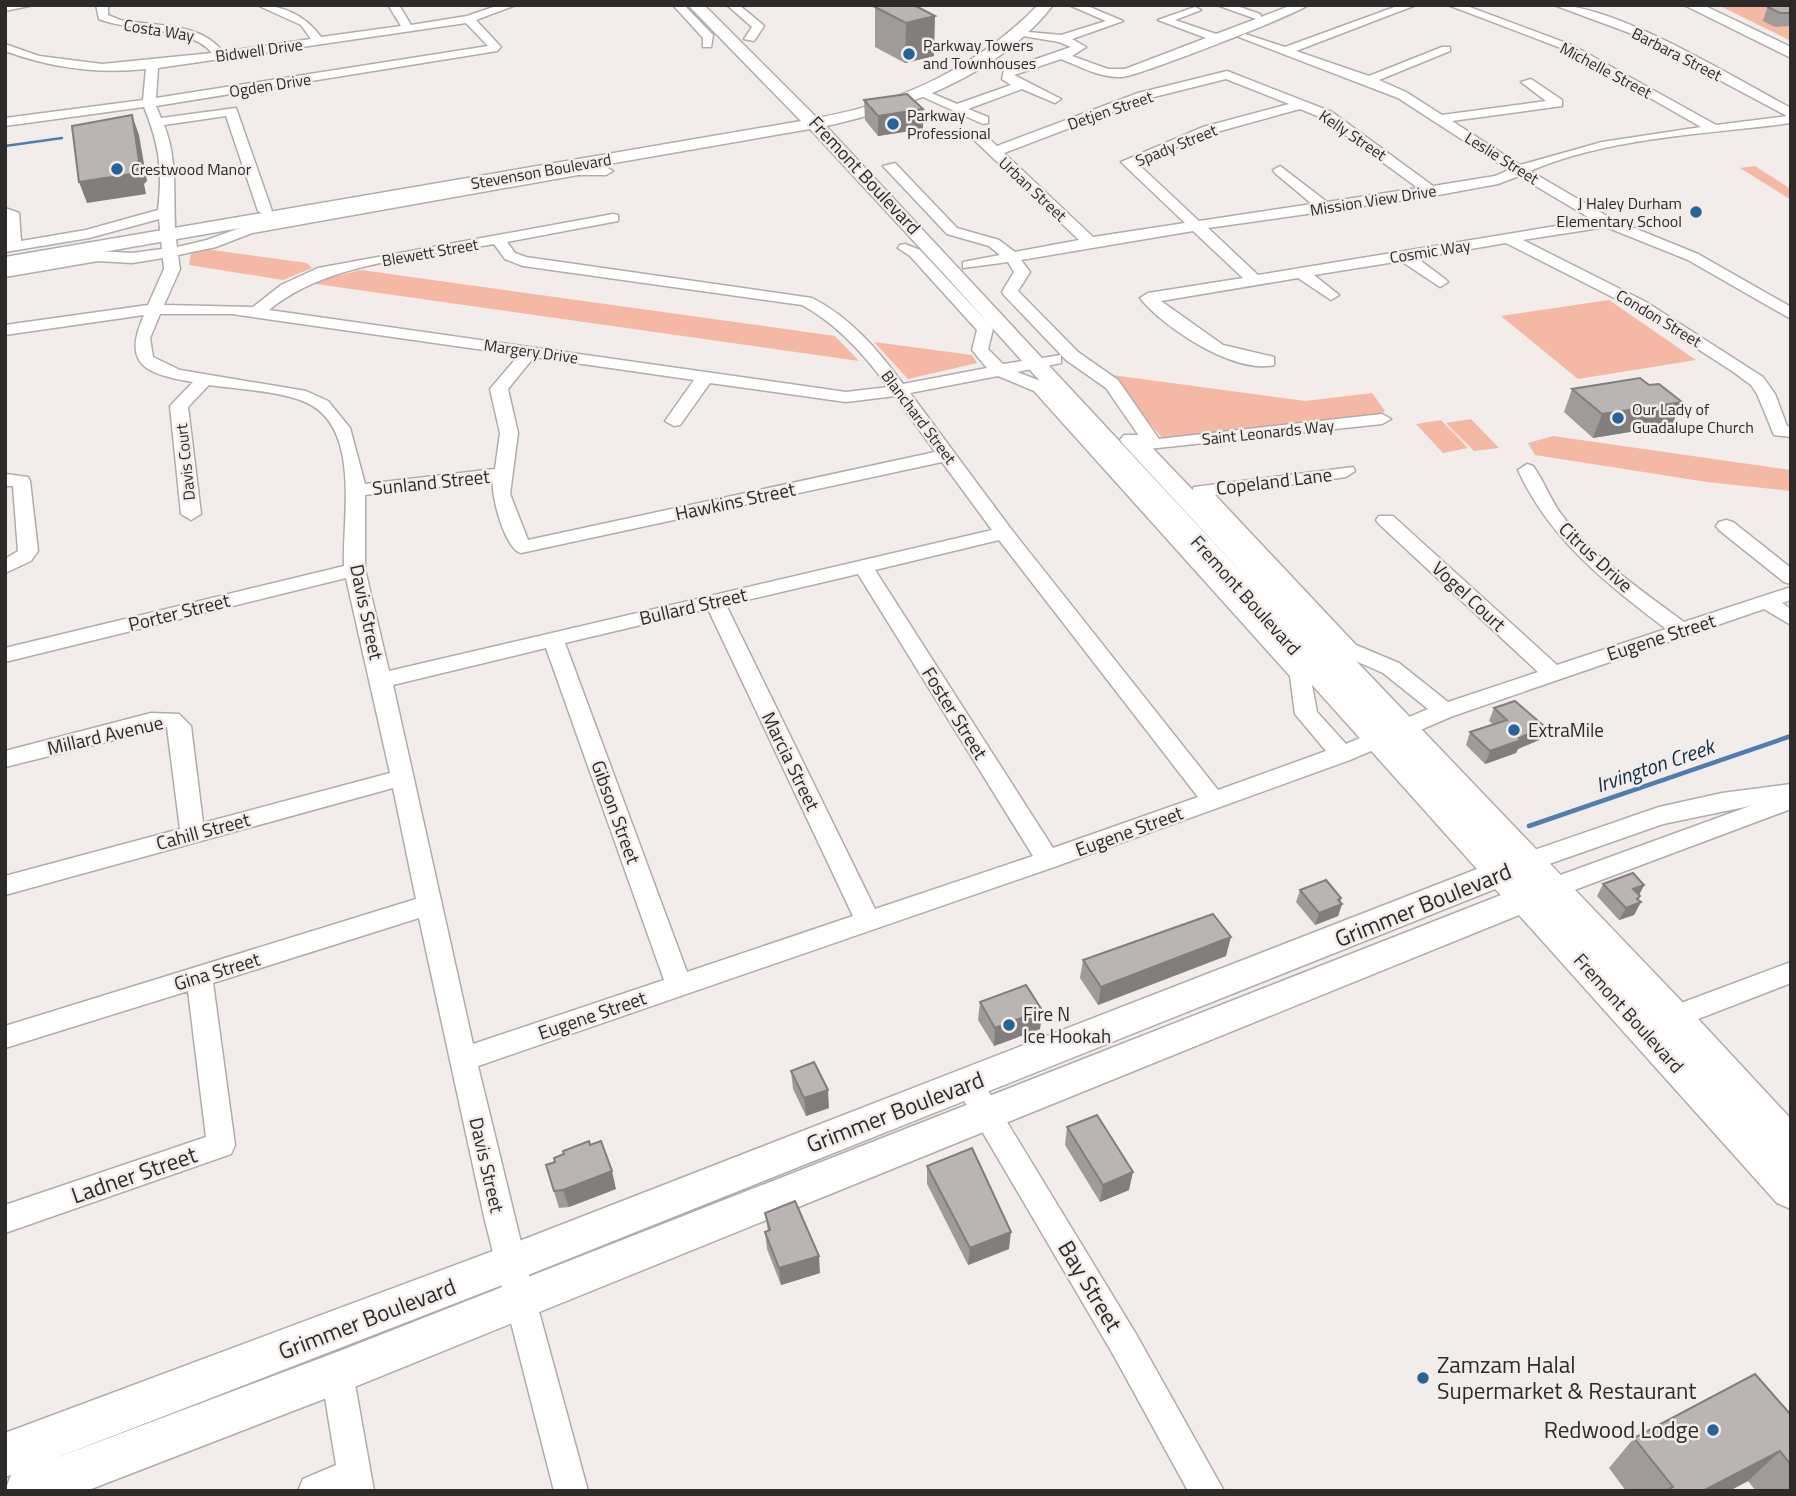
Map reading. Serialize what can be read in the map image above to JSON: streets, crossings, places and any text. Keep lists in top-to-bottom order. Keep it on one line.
{"streets":{"main road":["Stevenson Boulevard","Fremont Boulevard","Grimmer Boulevard"],"street":["Costa Way","Bidwell Drive","Barbara Street","Michelle Street","Ogden Drive","Detjen Street","Kelly Street","Spady Street","Leslie Street","Urban Street","Mission View Drive","Cosmic Way","Blewett Street","Condon Street","Margery Drive","Blanchard Street","Saint Leonards Way","Davis Court","Copeland Lane","Sunland Street","Hawkins Street","Citrus Drive","Vogel Court","Bullard Street","Porter Street","Davis Street","Eugene Street","Foster Street","Millard Avenue","Marcia Street","Gibson Street","Cahill Street","Gina Street","Ladner Street","Bay Street"]},"crossings":[["Costa Way","Bidwell Drive"],["Bidwell Drive","Ogden Drive"],["Bidwell Drive","Davis Street"],["Michelle Street","Mission View Drive"],["Ogden Drive","Davis Street"],["Detjen Street","Kelly Street"],["Detjen Street","Urban Street"],["Kelly Street","Spady Street"],["Kelly Street","Mission View Drive"],["Spady Street","Mission View Drive"],["Spady Street","Cosmic Way"],["Leslie Street","Mission View Drive"],["Leslie Street","Cosmic Way"],["Stevenson Boulevard","Fremont Boulevard"],["Stevenson Boulevard","Davis Street"],["Fremont Boulevard","Mission View Drive"],["Fremont Boulevard","Margery Drive"],["Fremont Boulevard","Copeland Lane"],["Fremont Boulevard","Eugene Street"],["Fremont Boulevard","Grimmer Boulevard"],["Urban Street","Mission View Drive"],["Cosmic Way","Condon Street"],["Blewett Street","Margery Drive"],["Blewett Street","Blanchard Street"],["Margery Drive","Blanchard Street"],["Margery Drive","Davis Street"],["Blanchard Street","Hawkins Street"],["Blanchard Street","Bullard Street"],["Blanchard Street","Eugene Street"],["Davis Court","Davis Street"],["Sunland Street","Hawkins Street"],["Sunland Street","Davis Street"],["Citrus Drive","Eugene Street"],["Vogel Court","Eugene Street"],["Bullard Street","Davis Street"],["Bullard Street","Foster Street"],["Bullard Street","Marcia Street"],["Bullard Street","Gibson Street"],["Porter Street","Davis Street"],["Davis Street","Eugene Street"],["Davis Street","Cahill Street"],["Davis Street","Grimmer Boulevard"],["Davis Street","Gina Street"],["Eugene Street","Foster Street"],["Eugene Street","Marcia Street"],["Eugene Street","Gibson Street"],["Millard Avenue","Cahill Street"],["Grimmer Boulevard","Bay Street"],["Gina Street","Ladner Street"]],"water":["Irvington Creek"],"places":["Parkway Towers and Townhouses","Parkway Professional","Crestwood Manor","J Haley Durham Elementary School","Our Lady of Guadalupe Church","ExtraMile","Fire N Ice Hookah","Zamzam Halal Supermarket & Restaurant","Redwood Lodge"]}
